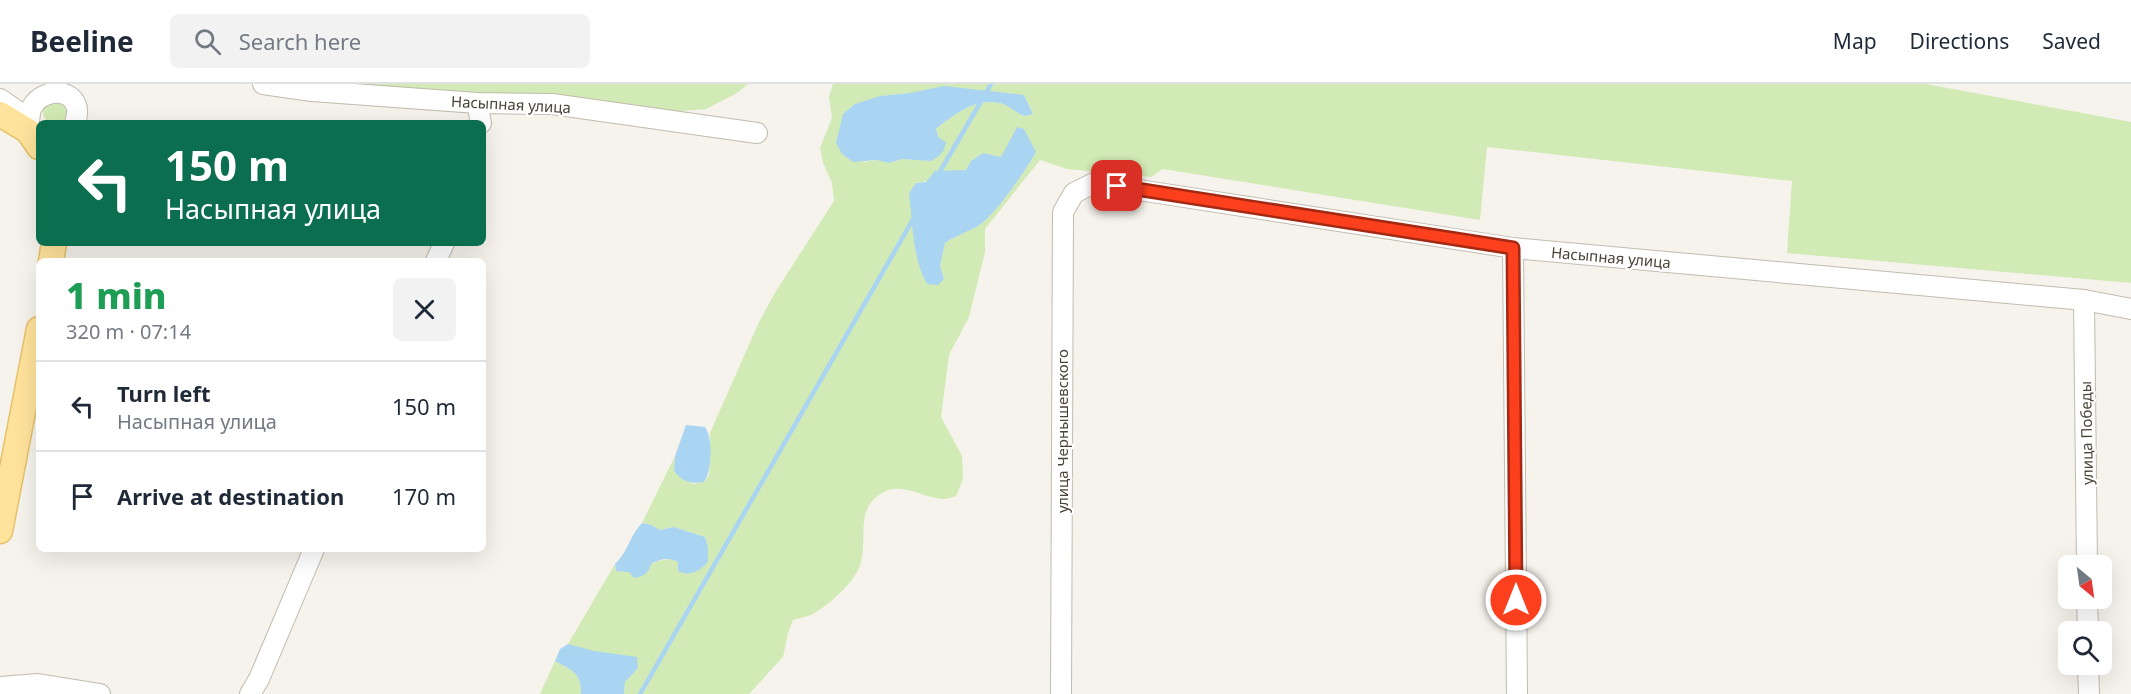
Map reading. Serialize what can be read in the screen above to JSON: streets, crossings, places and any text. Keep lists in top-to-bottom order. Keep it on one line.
{"streets":{"street":["Насыпная улица","улица Чернышевского","улица Победы"]},"crossings":[["Насыпная улица","улица Чернышевского"],["Насыпная улица","улица Победы"]],"north":"bottom right","page":{"header":"Beeline","search":"Search here","nav":["Map","Directions","Saved"],"turn":["150 m","Насыпная улица"],"heading":["1 min","320 m · 07:14"],"list":[{"name":"Turn left","note":"Насыпная улица","value":"150 m"},{"name":"Arrive at destination","value":"170 m"}]}}
